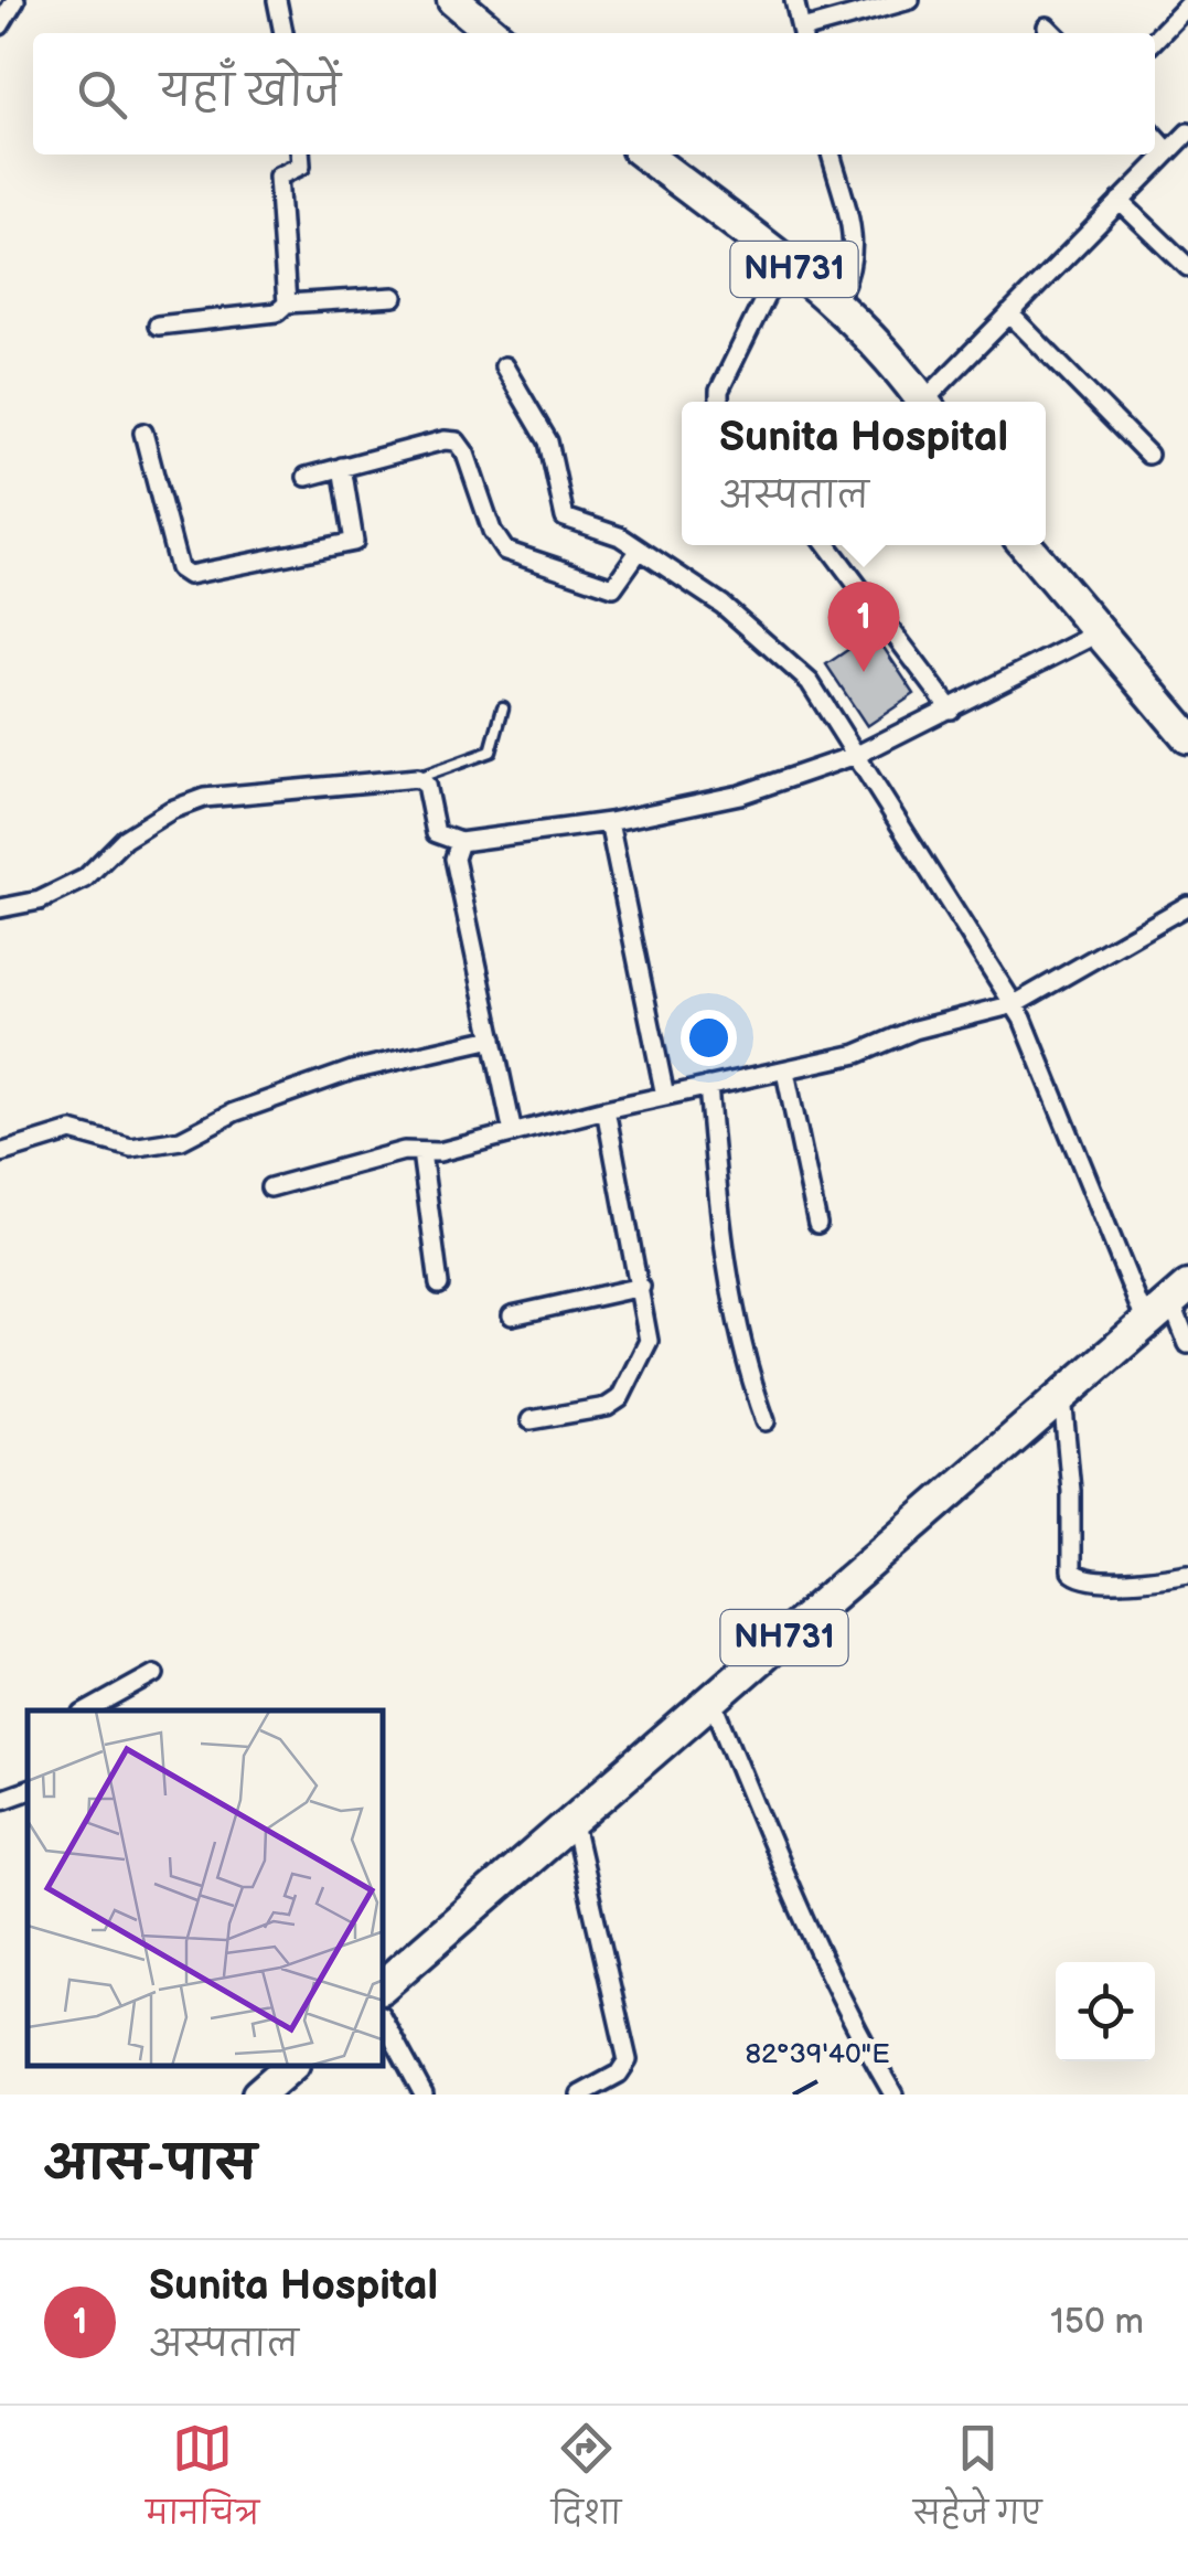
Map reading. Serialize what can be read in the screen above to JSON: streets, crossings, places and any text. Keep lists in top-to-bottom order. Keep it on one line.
{"streets":{"highway":["NH731"]},"page":{"search":"यहाँ खोजें","popup":["Sunita Hospital","अस्पताल"],"pins":"1","heading":"आस-पास","list":[{"mark":"1","name":"Sunita Hospital","note":"अस्पताल","value":"150 m"}],"nav":["मानचित्र","दिशा","सहेजे गए"]},"coordinates":["82°39'40\"E"]}
